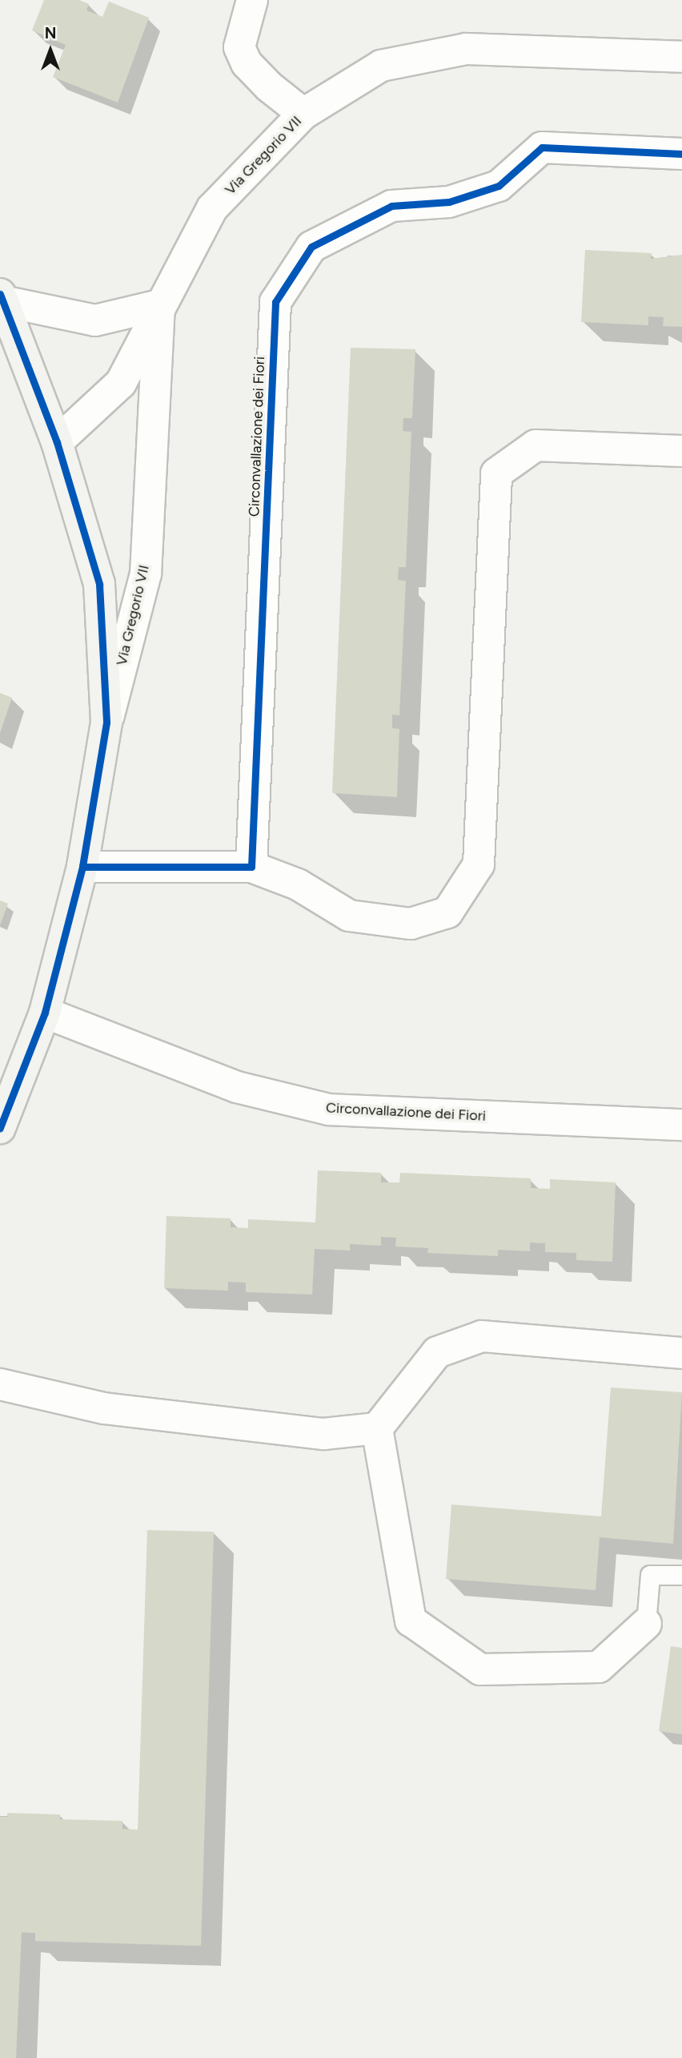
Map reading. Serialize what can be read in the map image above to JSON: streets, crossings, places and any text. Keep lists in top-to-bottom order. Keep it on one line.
{"streets":{"street":["Via Gregorio VII","Circonvallazione dei Fiori"]},"north":"top"}
